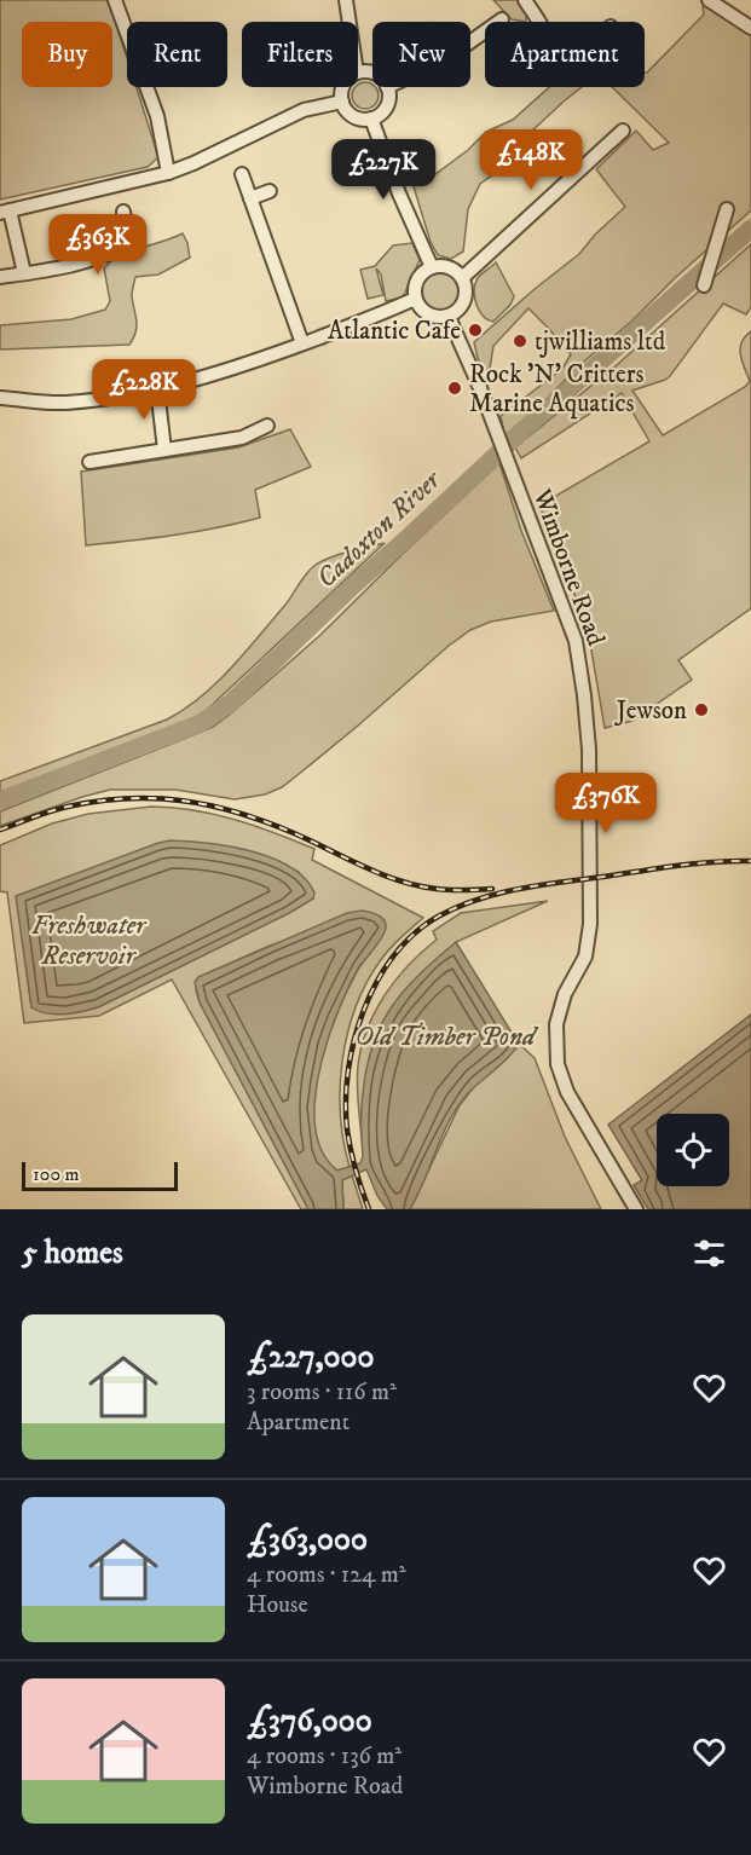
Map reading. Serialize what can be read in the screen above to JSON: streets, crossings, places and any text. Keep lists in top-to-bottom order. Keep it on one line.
{"streets":{"street":["Wimborne Road"]},"water":["Cadoxton River","Freshwater Reservoir","Old Timber Pond"],"places":["Atlantic Cafe","tjwilliams ltd","Rock 'N' Critters Marine Aquatics","Jewson"],"scale_bar":"100 m","page":{"chip":["Buy","Rent","Filters","New","Apartment"],"price":["£148K","£227K","£363K","£228K","£376K"],"scale":"100 m","heading":"5 homes","list":[{"name":"£227,000","note":"3 rooms · 116 m² · Apartment"},{"name":"£363,000","note":"4 rooms · 124 m² · House"},{"name":"£376,000","note":"4 rooms · 136 m² · Wimborne Road"}]}}
